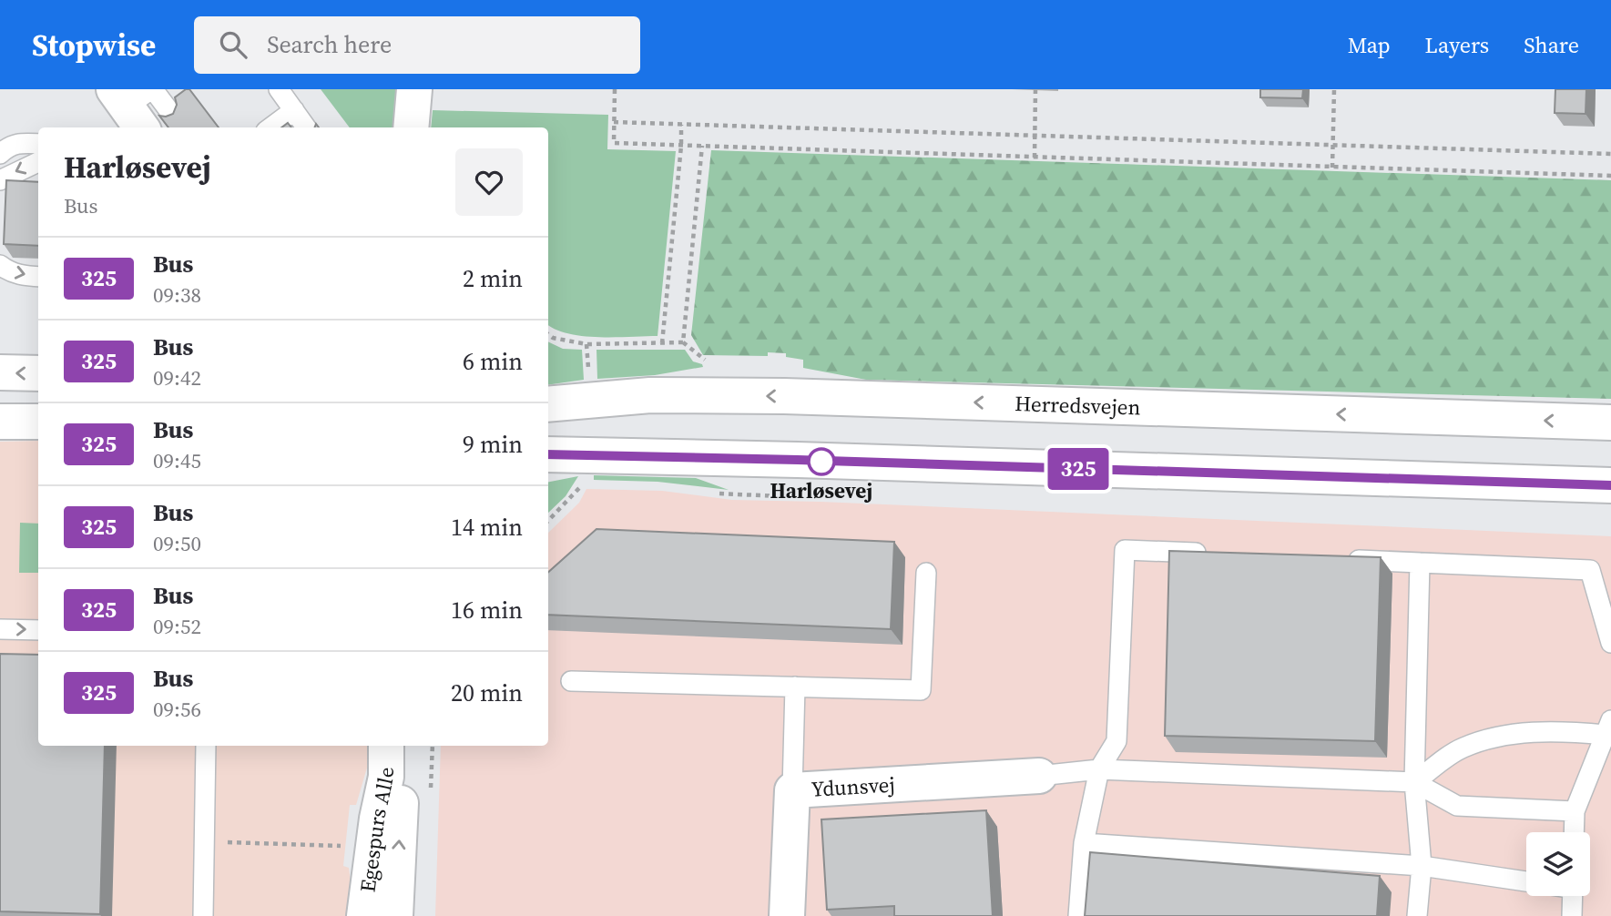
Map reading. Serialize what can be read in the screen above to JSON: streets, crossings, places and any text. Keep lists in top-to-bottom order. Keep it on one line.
{"streets":{"street":["Herredsvejen","Ydunsvej","Egespurs Alle"]},"places":["Harløsevej"],"lines":["bus line 325"],"page":{"header":"Stopwise","search":"Search here","nav":["Map","Layers","Share"],"on_map":"325","heading":["Harløsevej","Bus"],"list":[{"mark":"325","name":"Bus","note":"09:38","value":"2 min"},{"mark":"325","name":"Bus","note":"09:42","value":"6 min"},{"mark":"325","name":"Bus","note":"09:45","value":"9 min"},{"mark":"325","name":"Bus","note":"09:50","value":"14 min"},{"mark":"325","name":"Bus","note":"09:52","value":"16 min"},{"mark":"325","name":"Bus","note":"09:56","value":"20 min"}]}}
